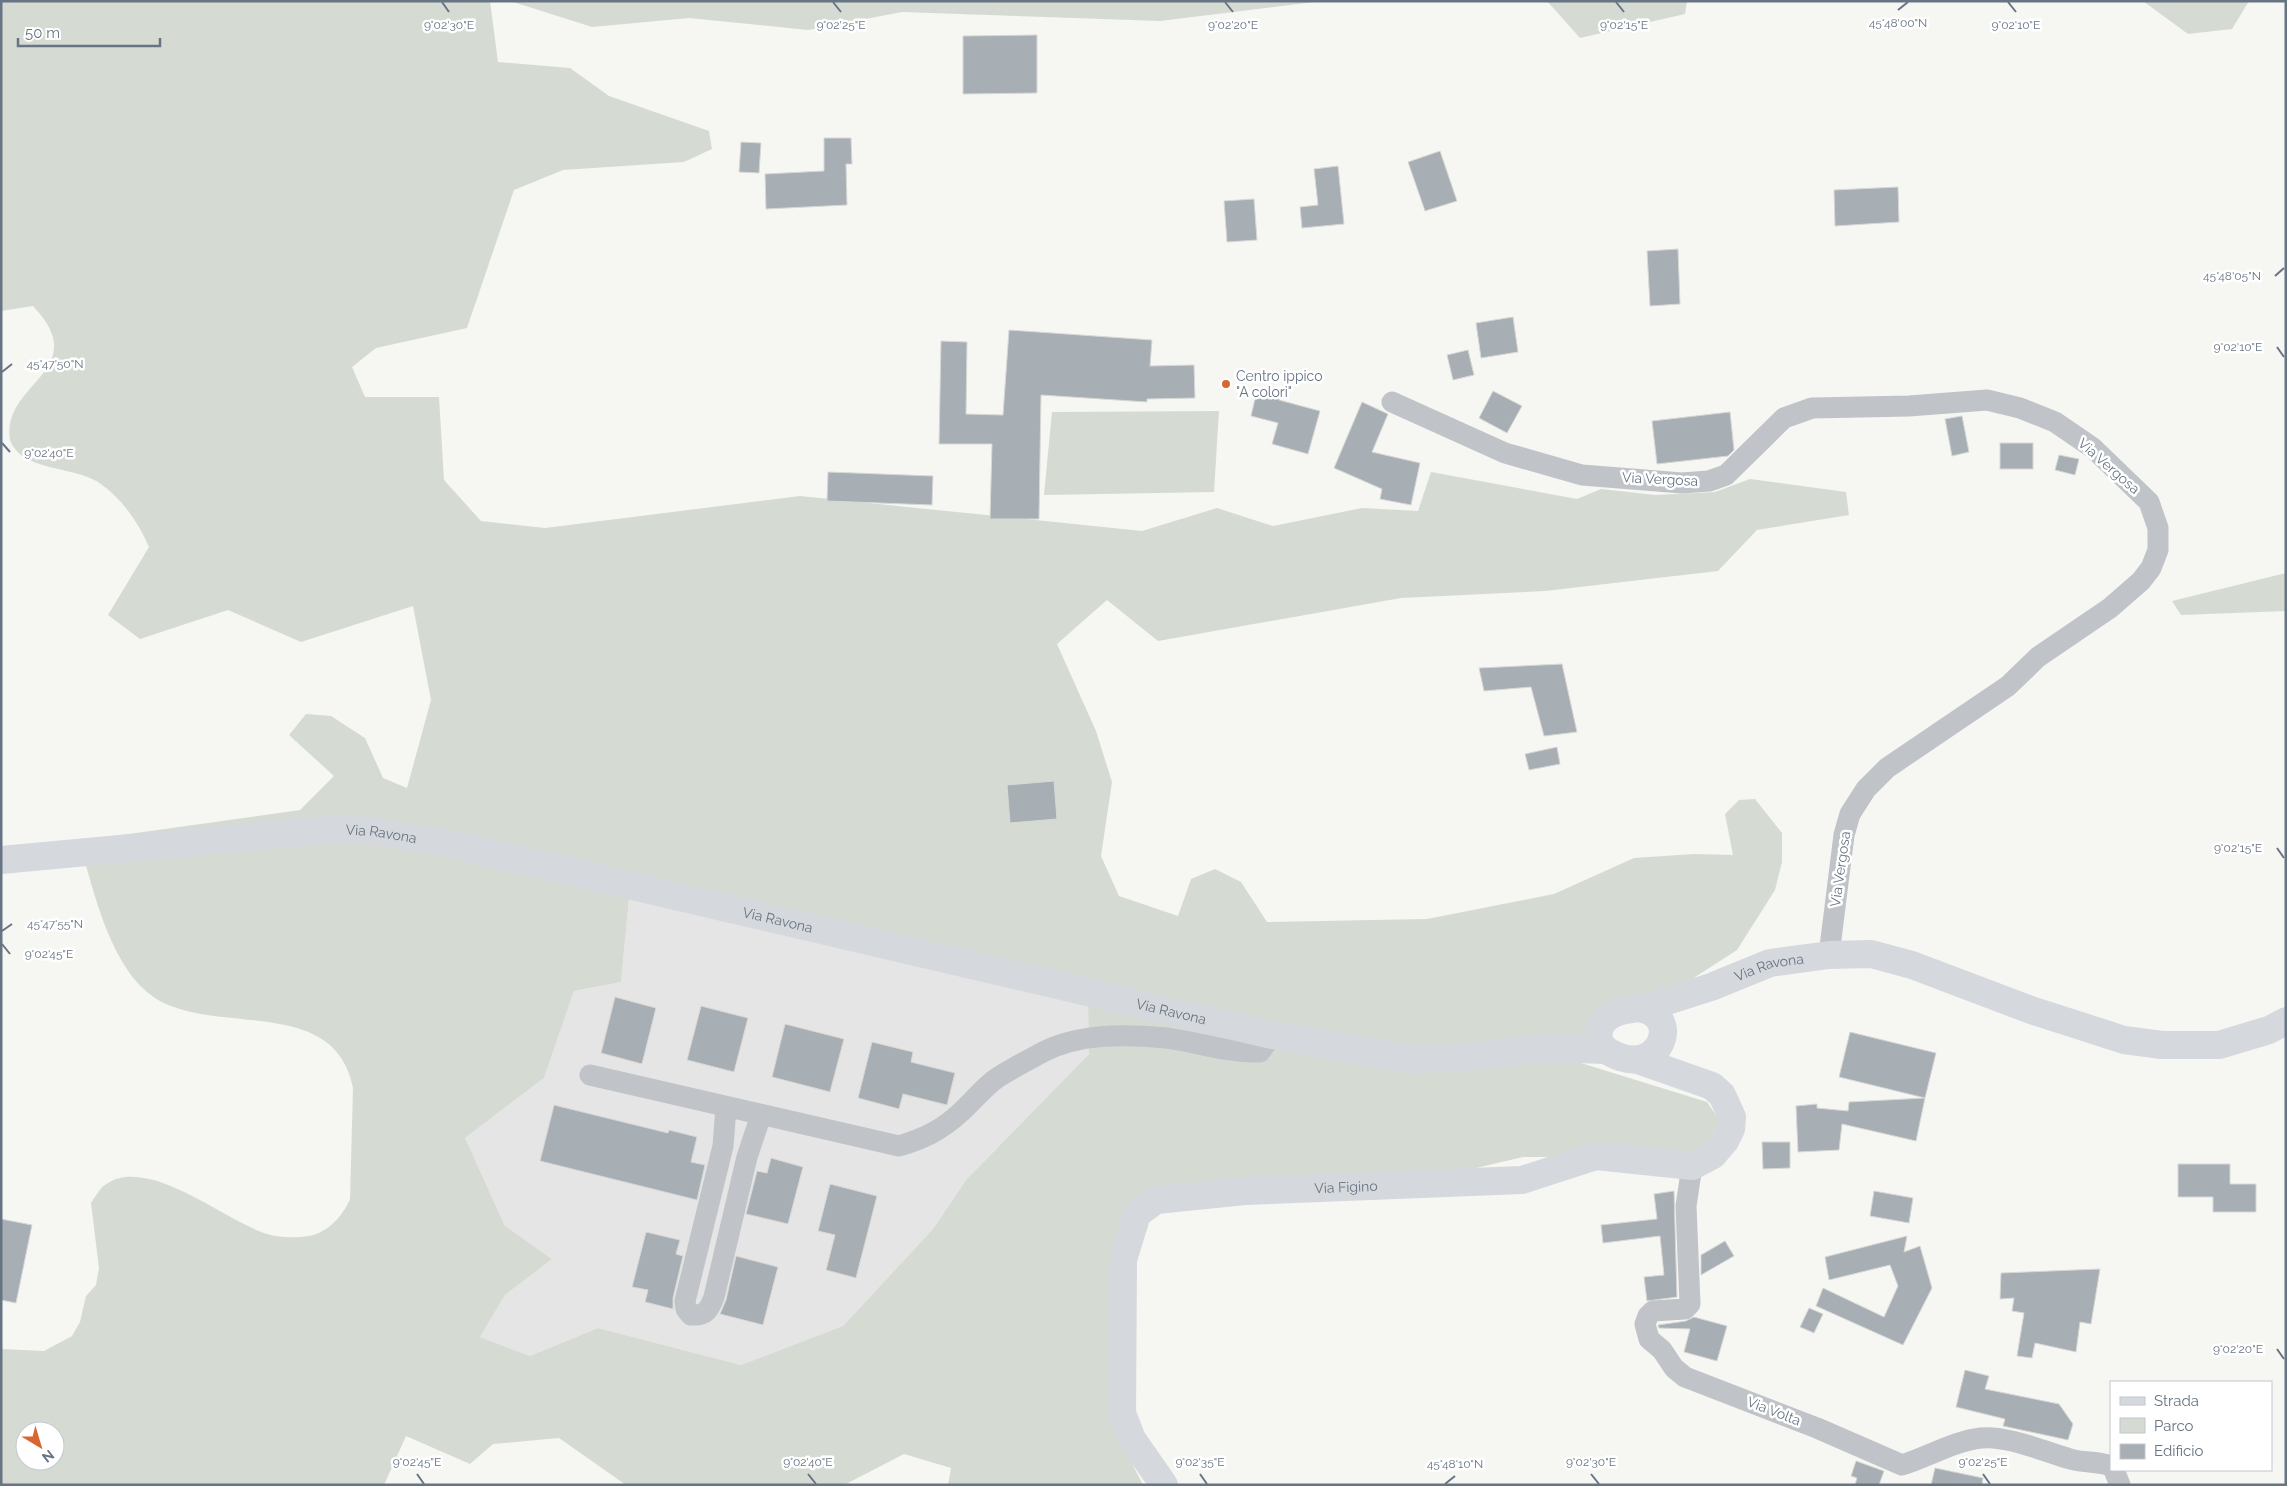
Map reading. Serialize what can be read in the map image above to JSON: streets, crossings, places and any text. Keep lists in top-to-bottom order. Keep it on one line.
{"streets":{"street":["Via Vergosa","Via Ravona","Via Figino","Via Volta"]},"crossings":[["Via Vergosa","Via Ravona"],["Via Figino","Via Volta"]],"places":["Centro ippico \"A colori\""],"legend":["Strada","Parco","Edificio"],"scale_bar":"50 m","north":"bottom right","coordinates":["45°48'00\"N","9°02'30\"E","9°02'25\"E","9°02'20\"E","9°02'15\"E","9°02'10\"E","45°48'05\"N","45°47'50\"N","9°02'40\"E","45°47'55\"N","9°02'45\"E","9°02'35\"E","45°48'10\"N"]}
